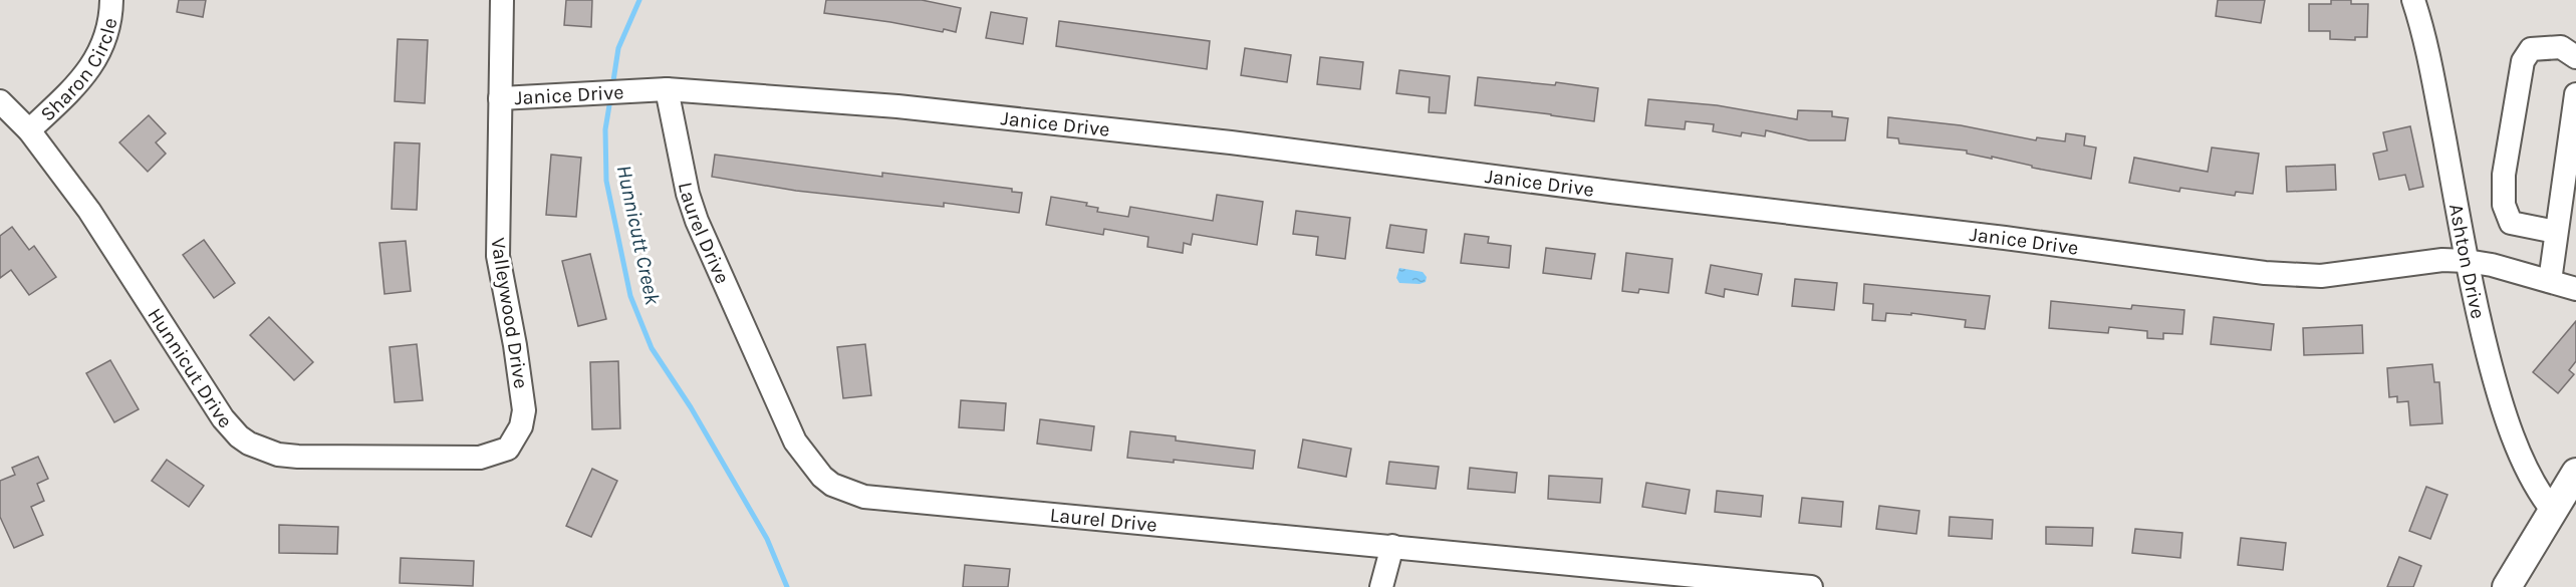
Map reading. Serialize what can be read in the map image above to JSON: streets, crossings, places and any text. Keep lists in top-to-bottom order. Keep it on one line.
{"streets":{"street":["Sharon Circle","Janice Drive","Laurel Drive","Ashton Drive","Valleywood Drive","Hunnicut Drive"]},"crossings":[["Sharon Circle","Hunnicut Drive"],["Janice Drive","Laurel Drive"],["Janice Drive","Ashton Drive"],["Janice Drive","Valleywood Drive"],["Valleywood Drive","Hunnicut Drive"]],"water":["Hunnicutt Creek"]}
